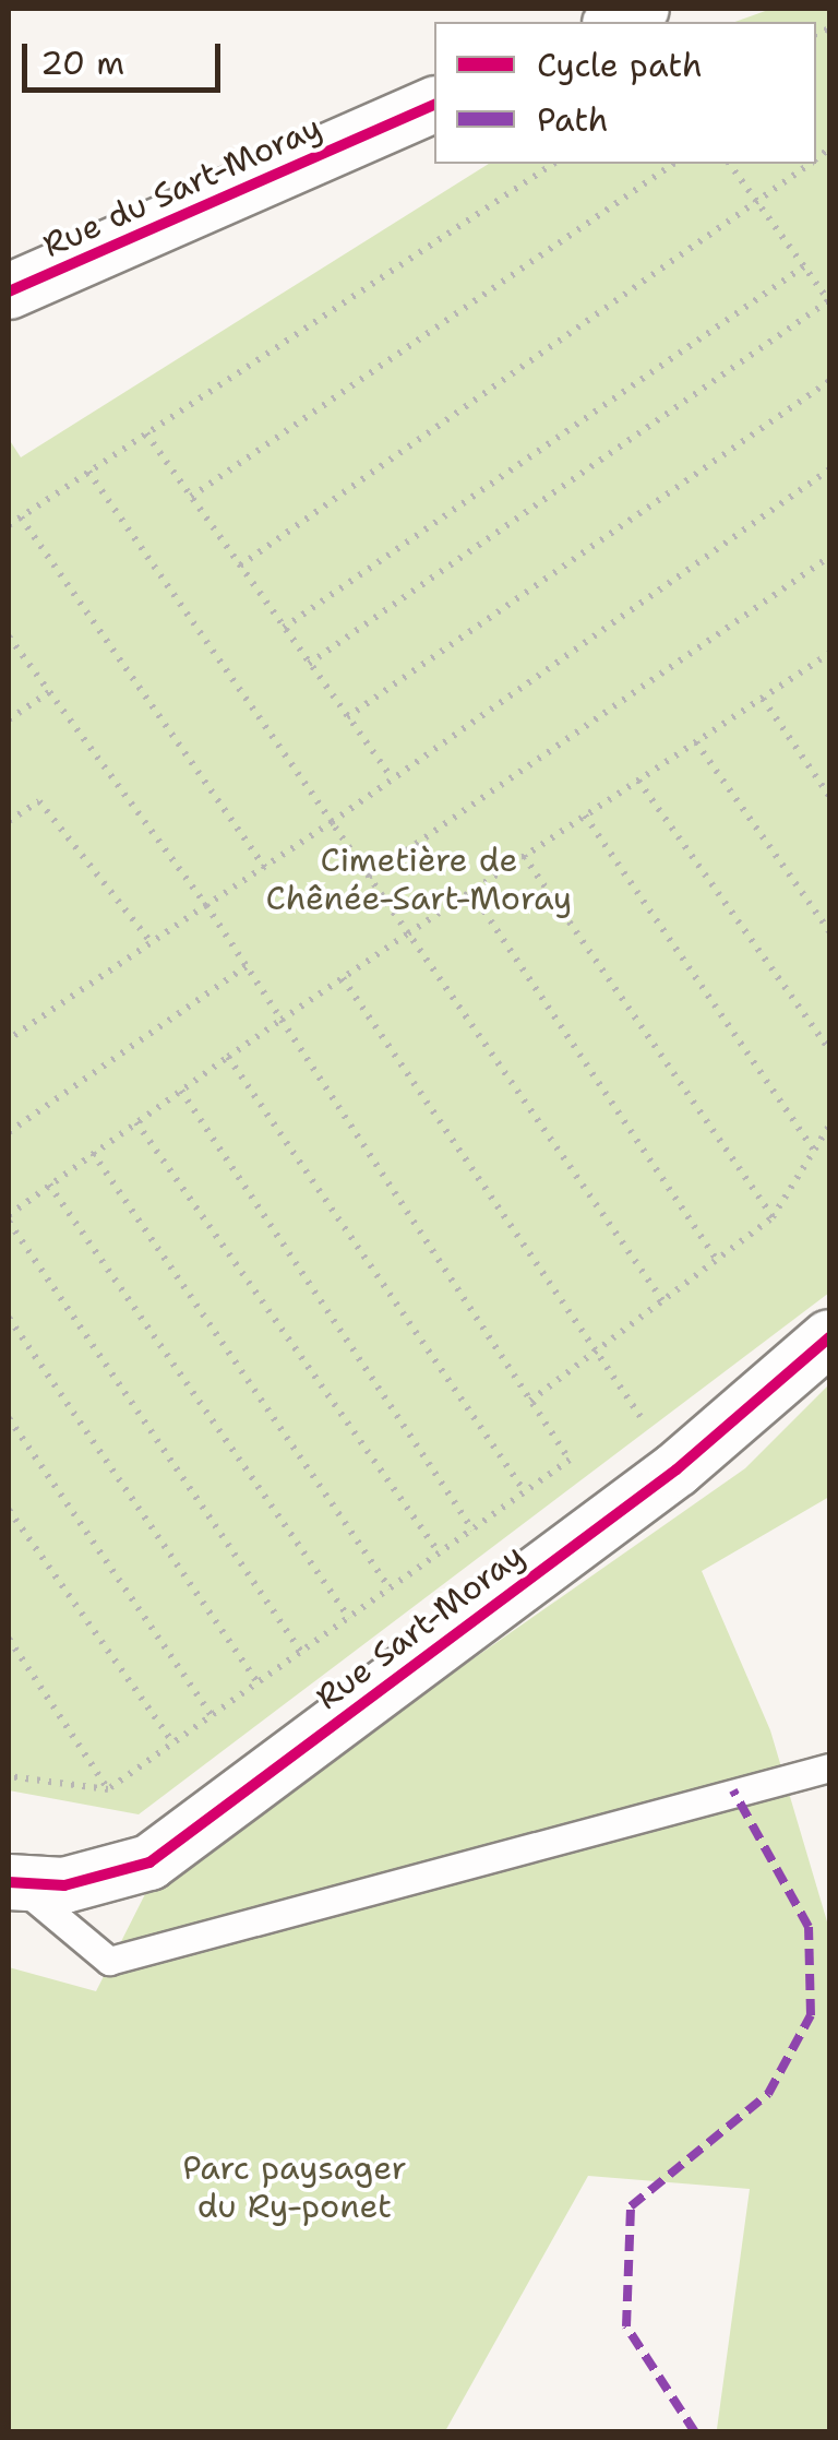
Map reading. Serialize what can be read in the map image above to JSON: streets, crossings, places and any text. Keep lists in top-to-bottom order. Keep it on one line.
{"streets":{"street":["Rue du Sart-Moray","Rue Sart-Moray"]},"parks":["Cimetière de Chênée-Sart-Moray","Parc paysager du Ry-ponet"],"legend":["Cycle path","Path"],"scale_bar":"20 m"}
